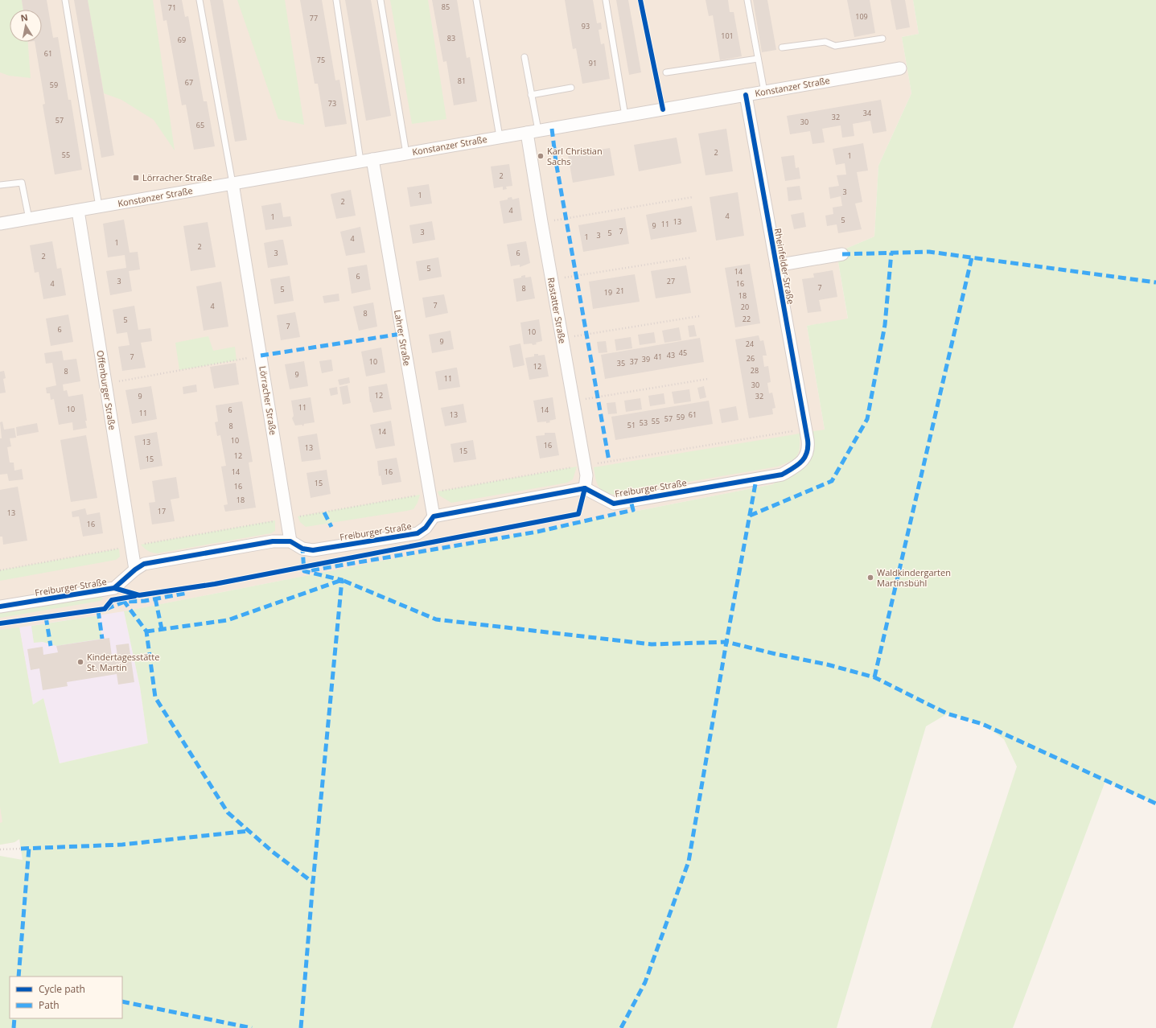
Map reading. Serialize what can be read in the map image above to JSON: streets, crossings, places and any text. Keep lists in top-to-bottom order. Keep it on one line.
{"streets":{"street":["Konstanzer Straße","Rheinfelder Straße","Rastatter Straße","Lahrer Straße","Offenburger Straße","Lörracher Straße","Freiburger Straße"]},"crossings":[["Konstanzer Straße","Rheinfelder Straße"],["Konstanzer Straße","Rastatter Straße"],["Konstanzer Straße","Lahrer Straße"],["Konstanzer Straße","Offenburger Straße"],["Konstanzer Straße","Lörracher Straße"],["Rheinfelder Straße","Freiburger Straße"],["Rastatter Straße","Freiburger Straße"],["Lahrer Straße","Freiburger Straße"],["Offenburger Straße","Freiburger Straße"],["Lörracher Straße","Freiburger Straße"]],"places":{"other":["Karl Christian Sachs","Waldkindergarten Martinsbühl","Kindertagesstätte St. Martin"],"transit":["Lörracher Straße"]},"house_numbers":["85","71","109","77","93","101","83","69","61","75","91","81","67","59","73","34","32","57","30","65","2","55","1","2","3","1","2","4","4","1","5","13","11","9","7","3","5","3","1","4","1","2","3","6","2","5","14","6","3","27","4","16","7","8","5","21","19","18","7","4","20","8","22","5","7","6","10","9","24","45","43","7","41","26","39","10","37","35","12","28","8","9","11","30","12","9","32","11","10","6","14","11","13","61","59","57","55","53","51","8","14","10","13","16","13","15","12","15","14","16","15","16","18","17","13","16"],"legend":["Cycle path","Path"],"north":"top"}
